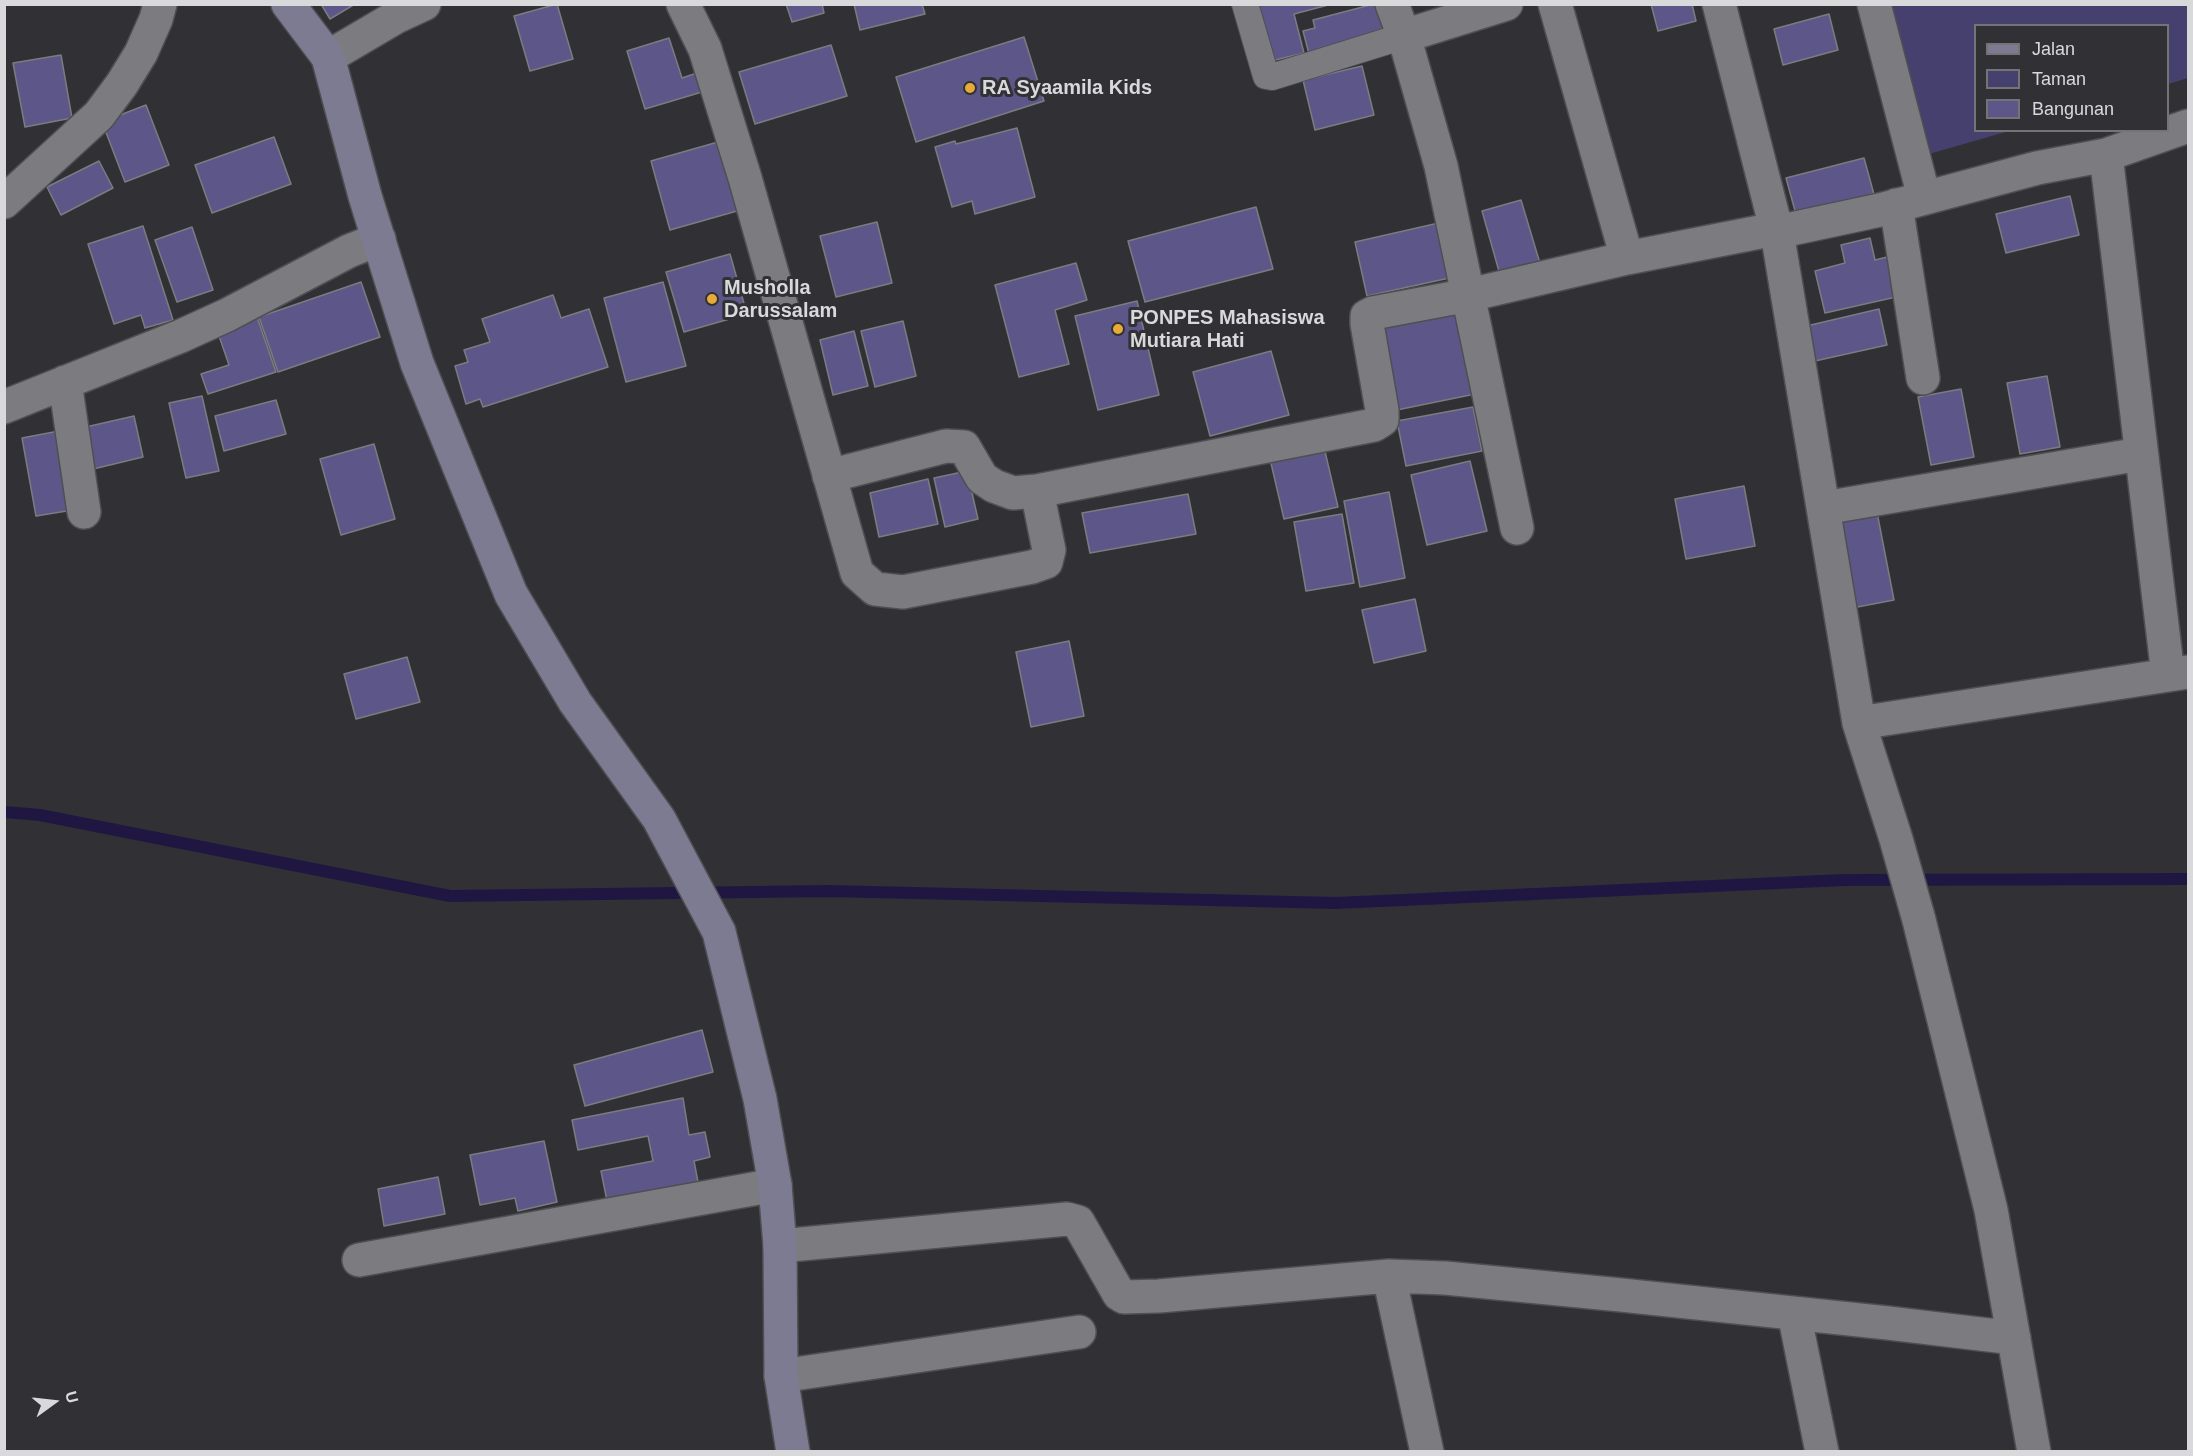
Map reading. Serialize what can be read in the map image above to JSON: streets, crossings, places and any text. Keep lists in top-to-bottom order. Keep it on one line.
{"places":["RA Syaamila Kids","Musholla Darussalam","PONPES Mahasiswa Mutiara Hati"],"legend":["Jalan","Taman","Bangunan"],"north":"right"}
